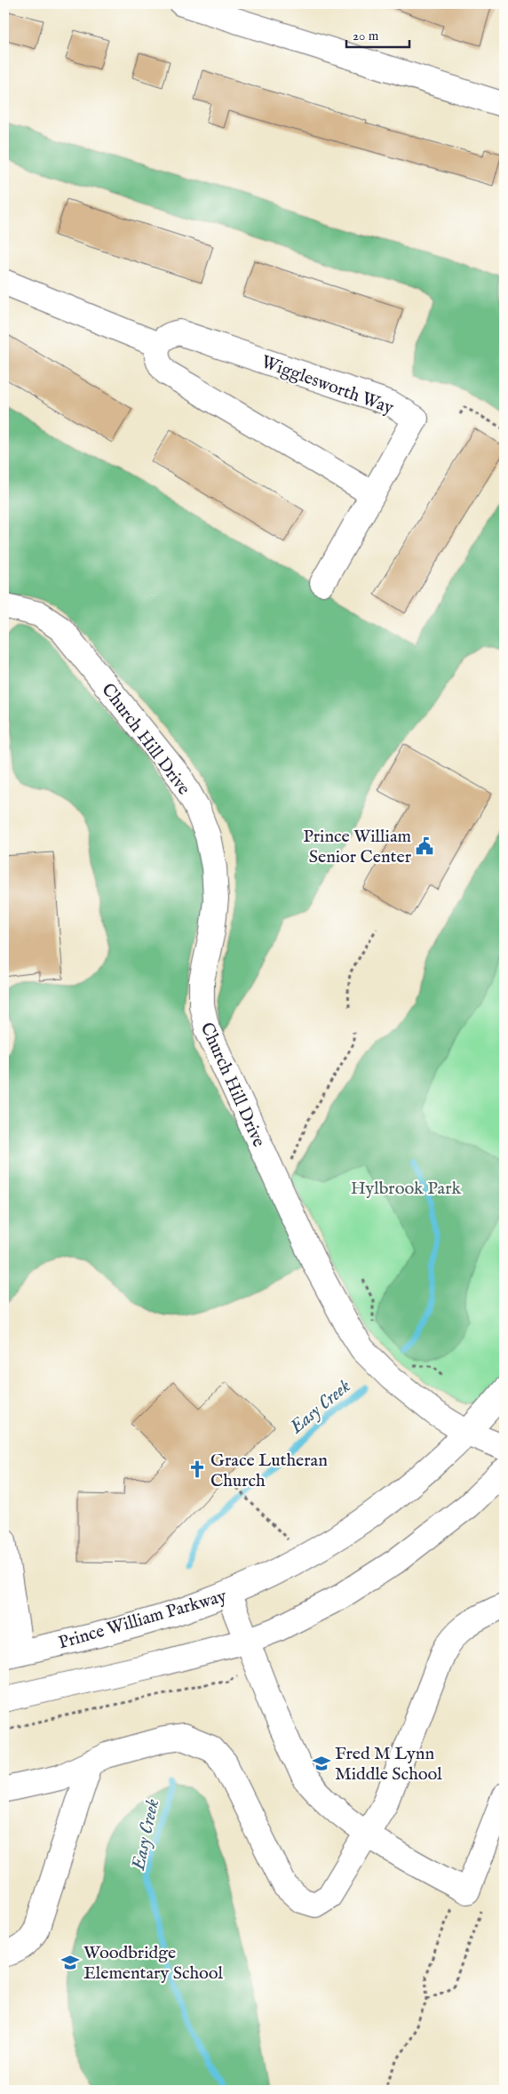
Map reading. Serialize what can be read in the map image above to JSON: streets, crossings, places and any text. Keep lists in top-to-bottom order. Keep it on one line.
{"streets":{"street":["Wigglesworth Way","Church Hill Drive","Prince William Parkway"]},"crossings":[["Church Hill Drive","Prince William Parkway"]],"water":["Easy Creek"],"parks":["Hylbrook Park"],"places":{"public building":["Prince William Senior Center"],"church":["Grace Lutheran Church"],"school or university":["Fred M Lynn Middle School","Woodbridge Elementary School"]},"scale_bar":"20 m"}
